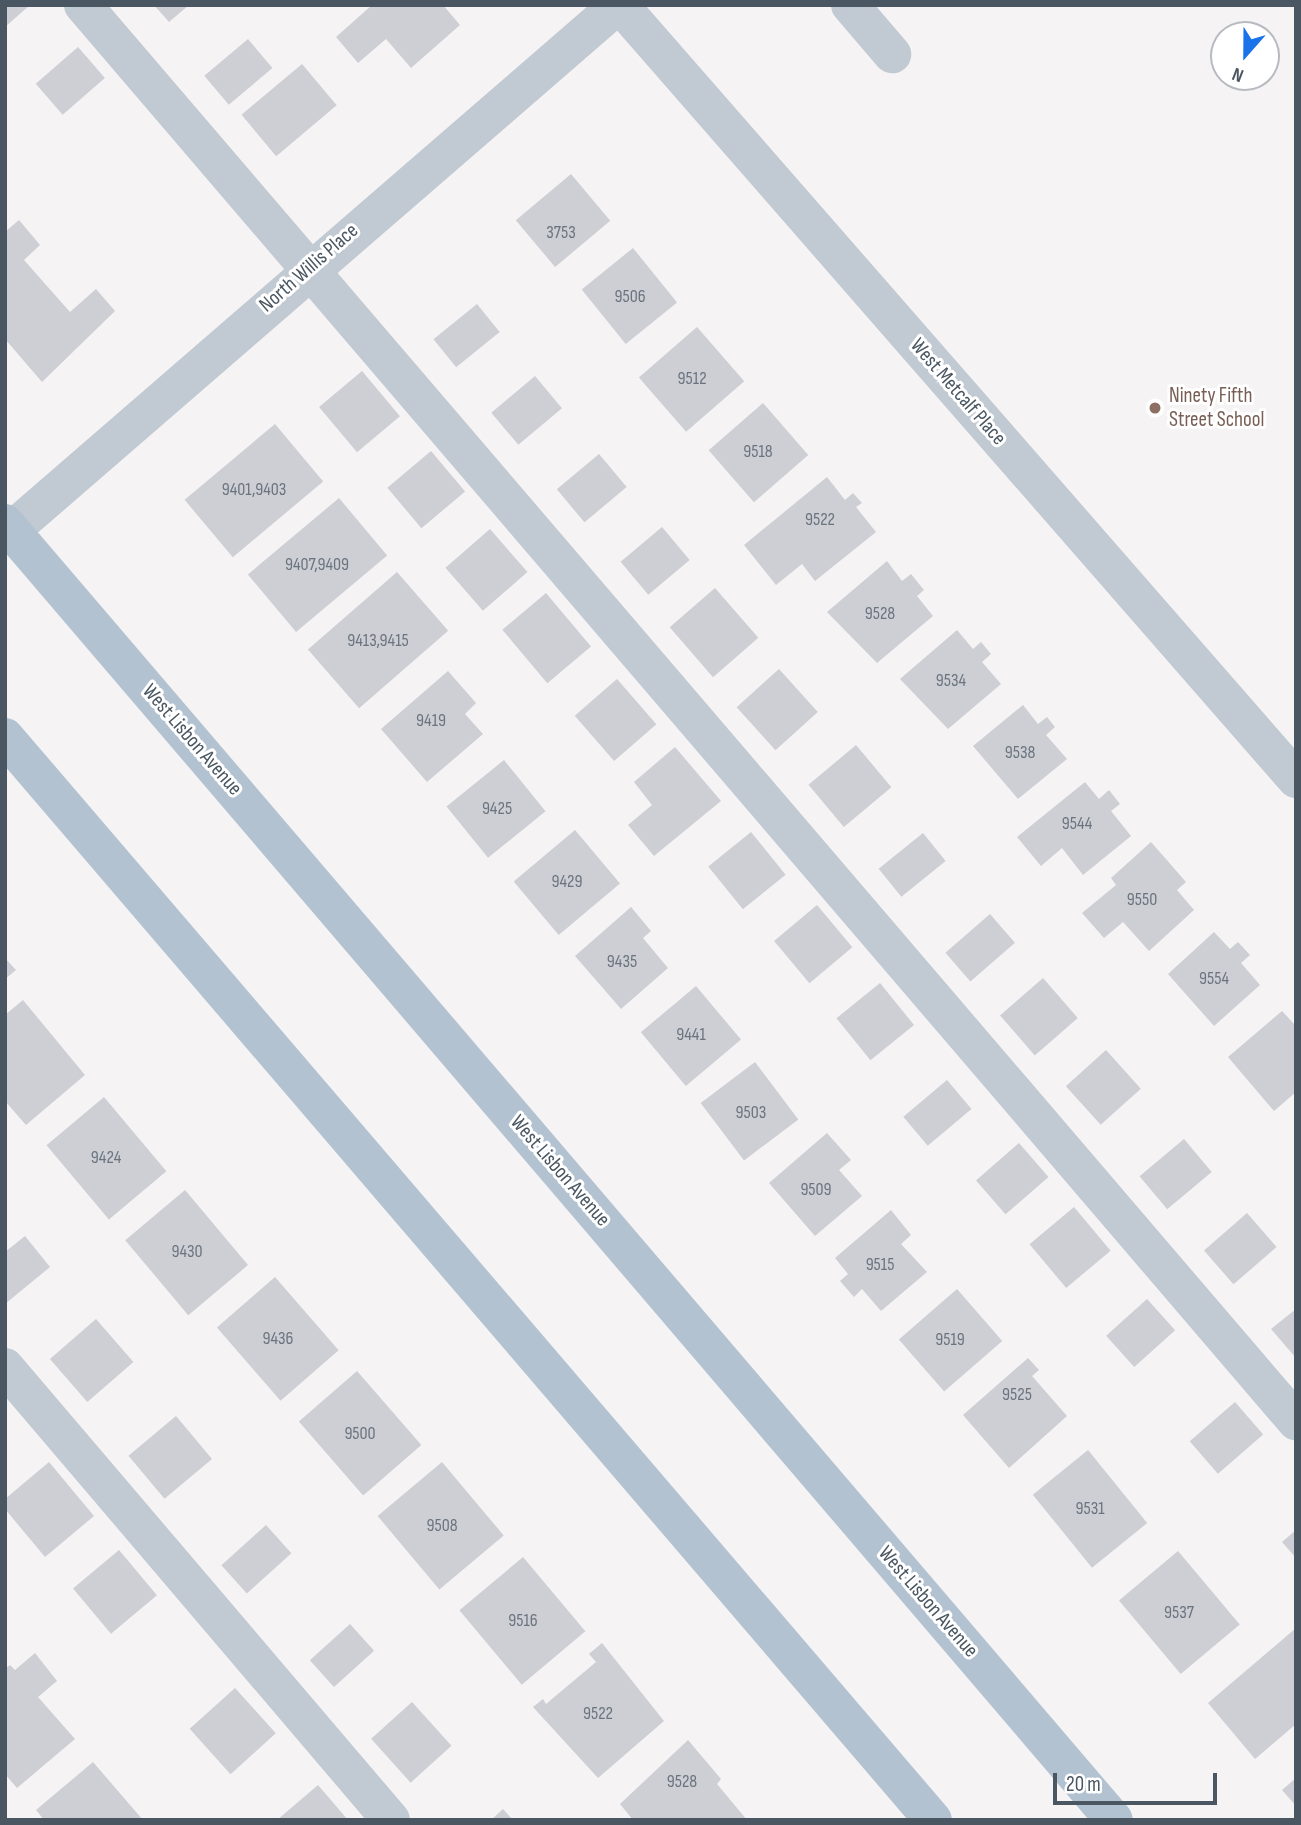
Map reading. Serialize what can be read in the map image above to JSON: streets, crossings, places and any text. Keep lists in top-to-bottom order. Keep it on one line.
{"streets":{"main road":["West Lisbon Avenue"],"street":["North Willis Place","West Metcalf Place"]},"crossings":[["North Willis Place","West Metcalf Place"],["North Willis Place","West Lisbon Avenue"]],"places":["Ninety Fifth Street School"],"house_numbers":["3753","9506","9512","9518","9401,9403","9522","9407,9409","9528","9413,9415","9534","9419","9538","9425","9544","9429","9550","9435","9554","9441","9503","9424","9509","9430","9515","9436","9519","9525","9500","9531","9508","9537","9516","9522","9528"],"scale_bar":"20 m","north":"bottom"}
